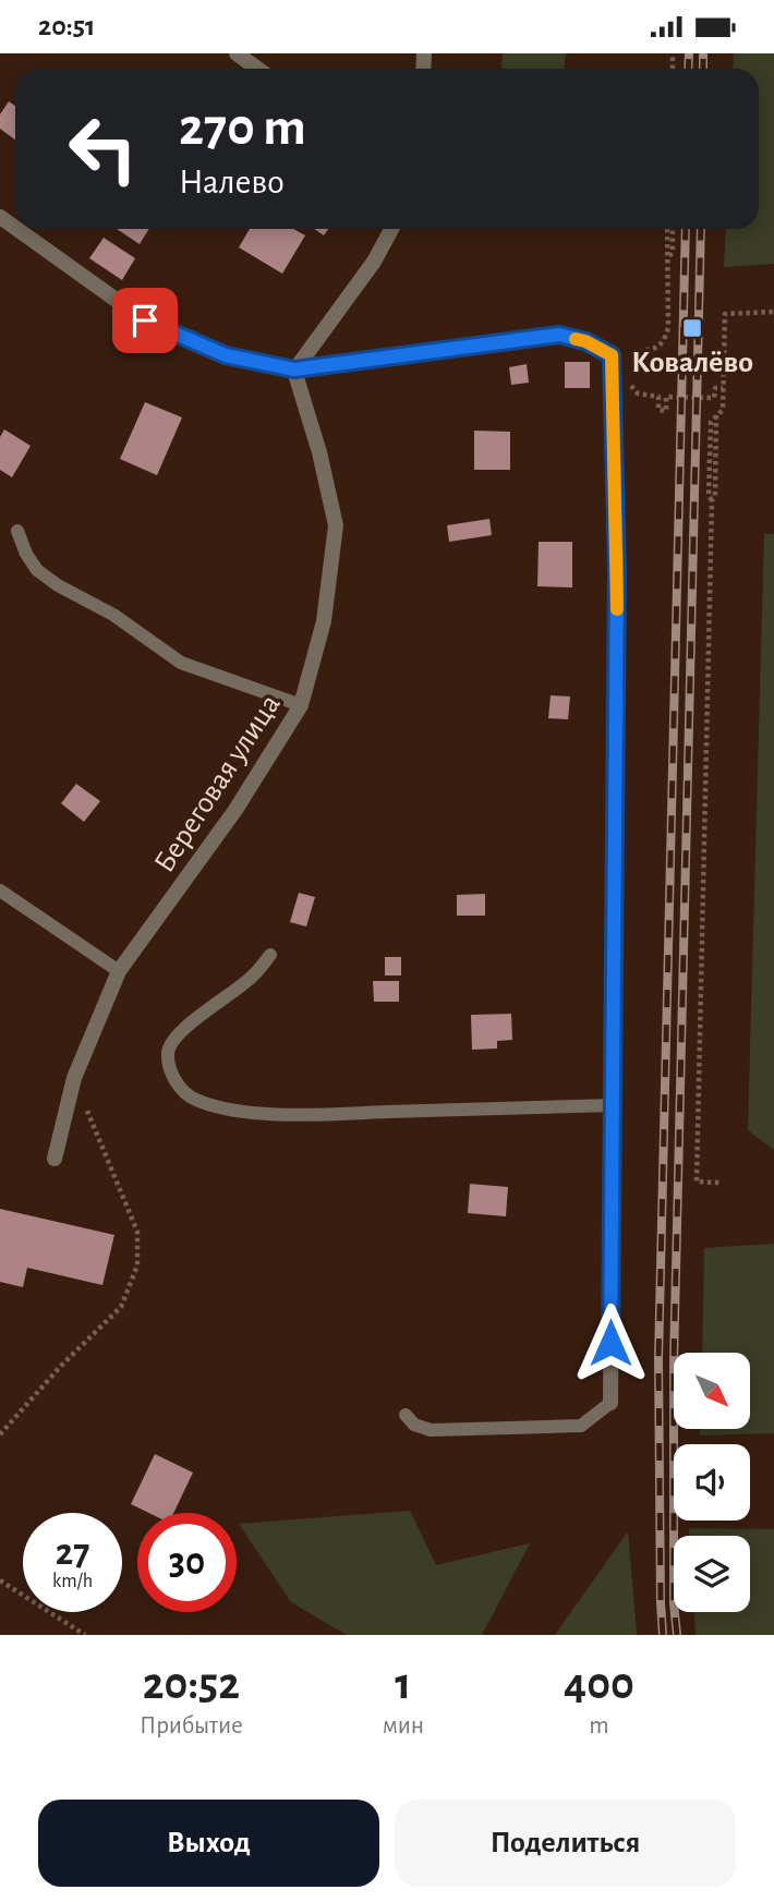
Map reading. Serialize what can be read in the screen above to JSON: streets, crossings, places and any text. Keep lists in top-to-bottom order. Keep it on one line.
{"streets":{"street":["Береговая улица"]},"places":{"transit":["Ковалёво"]},"north":"bottom right","page":{"status":"20:51","turn":["270 m","Налево"],"speed":"27 km/h","limit":"30","eta":["20:52","Прибытие","1","мин","400","m"],"buttons":["Выход","Поделиться"]}}
